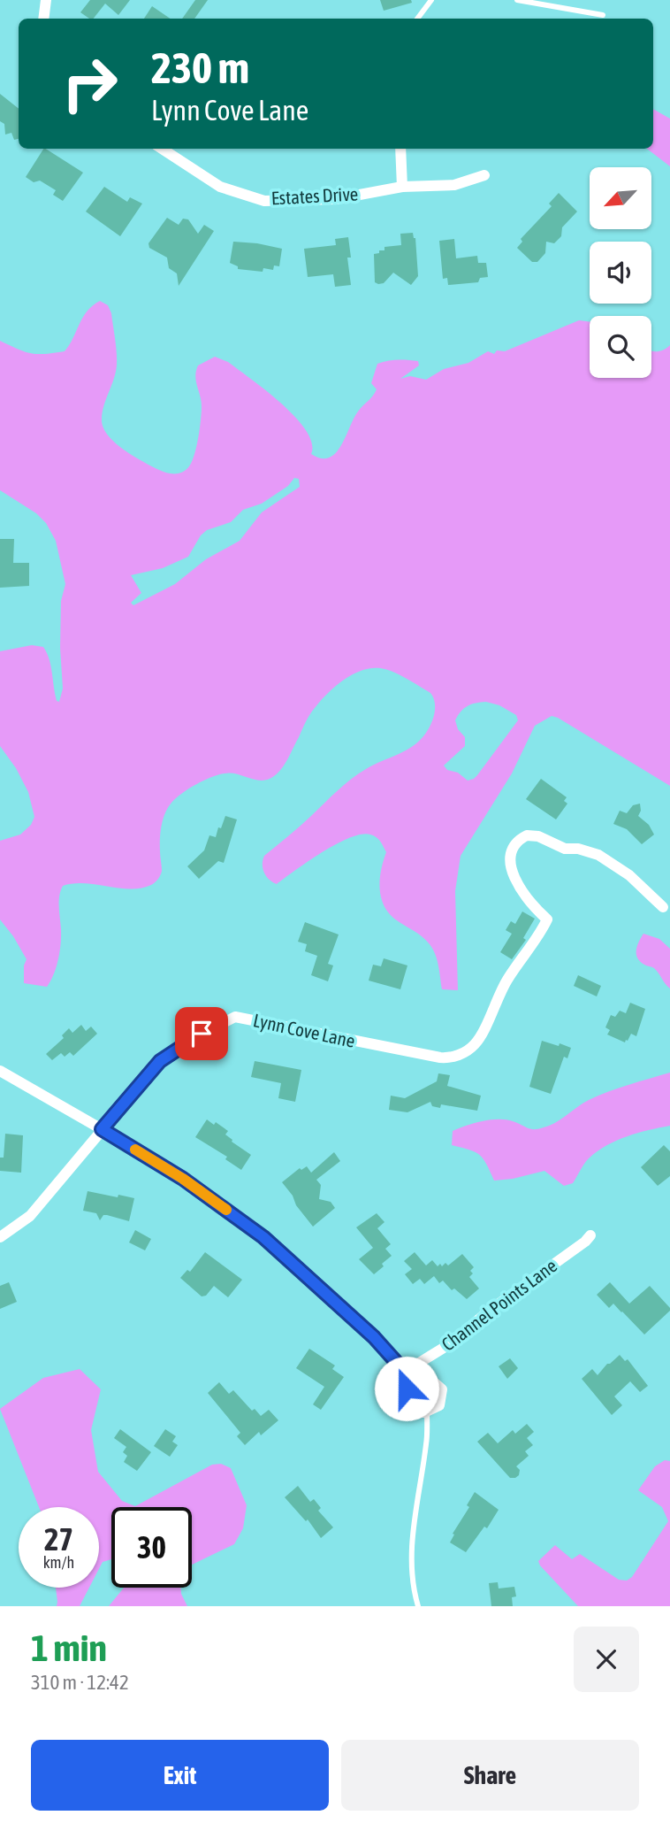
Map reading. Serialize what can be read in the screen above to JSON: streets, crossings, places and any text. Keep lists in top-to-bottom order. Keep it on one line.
{"streets":{"street":["Estates Drive","Lynn Cove Lane","Channel Points Lane"]},"north":"bottom left","page":{"turn":["230 m","Lynn Cove Lane"],"speed":"27 km/h","limit":"30","heading":["1 min","310 m · 12:42"],"buttons":["Exit","Share"]}}
